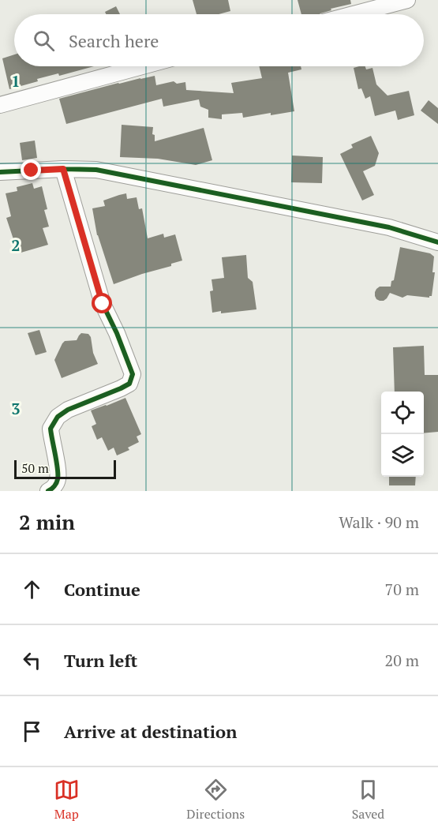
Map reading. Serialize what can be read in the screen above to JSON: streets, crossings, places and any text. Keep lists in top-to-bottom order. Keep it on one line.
{"scale_bar":"50 m","page":{"search":"Search here","scale":"50 m","heading":["2 min","Walk · 90 m"],"list":[["Continue","70 m"],["Turn left","20 m"],"Arrive at destination"],"nav":["Map","Directions","Saved"]},"grid":{"rows":["1","2","3"]}}
